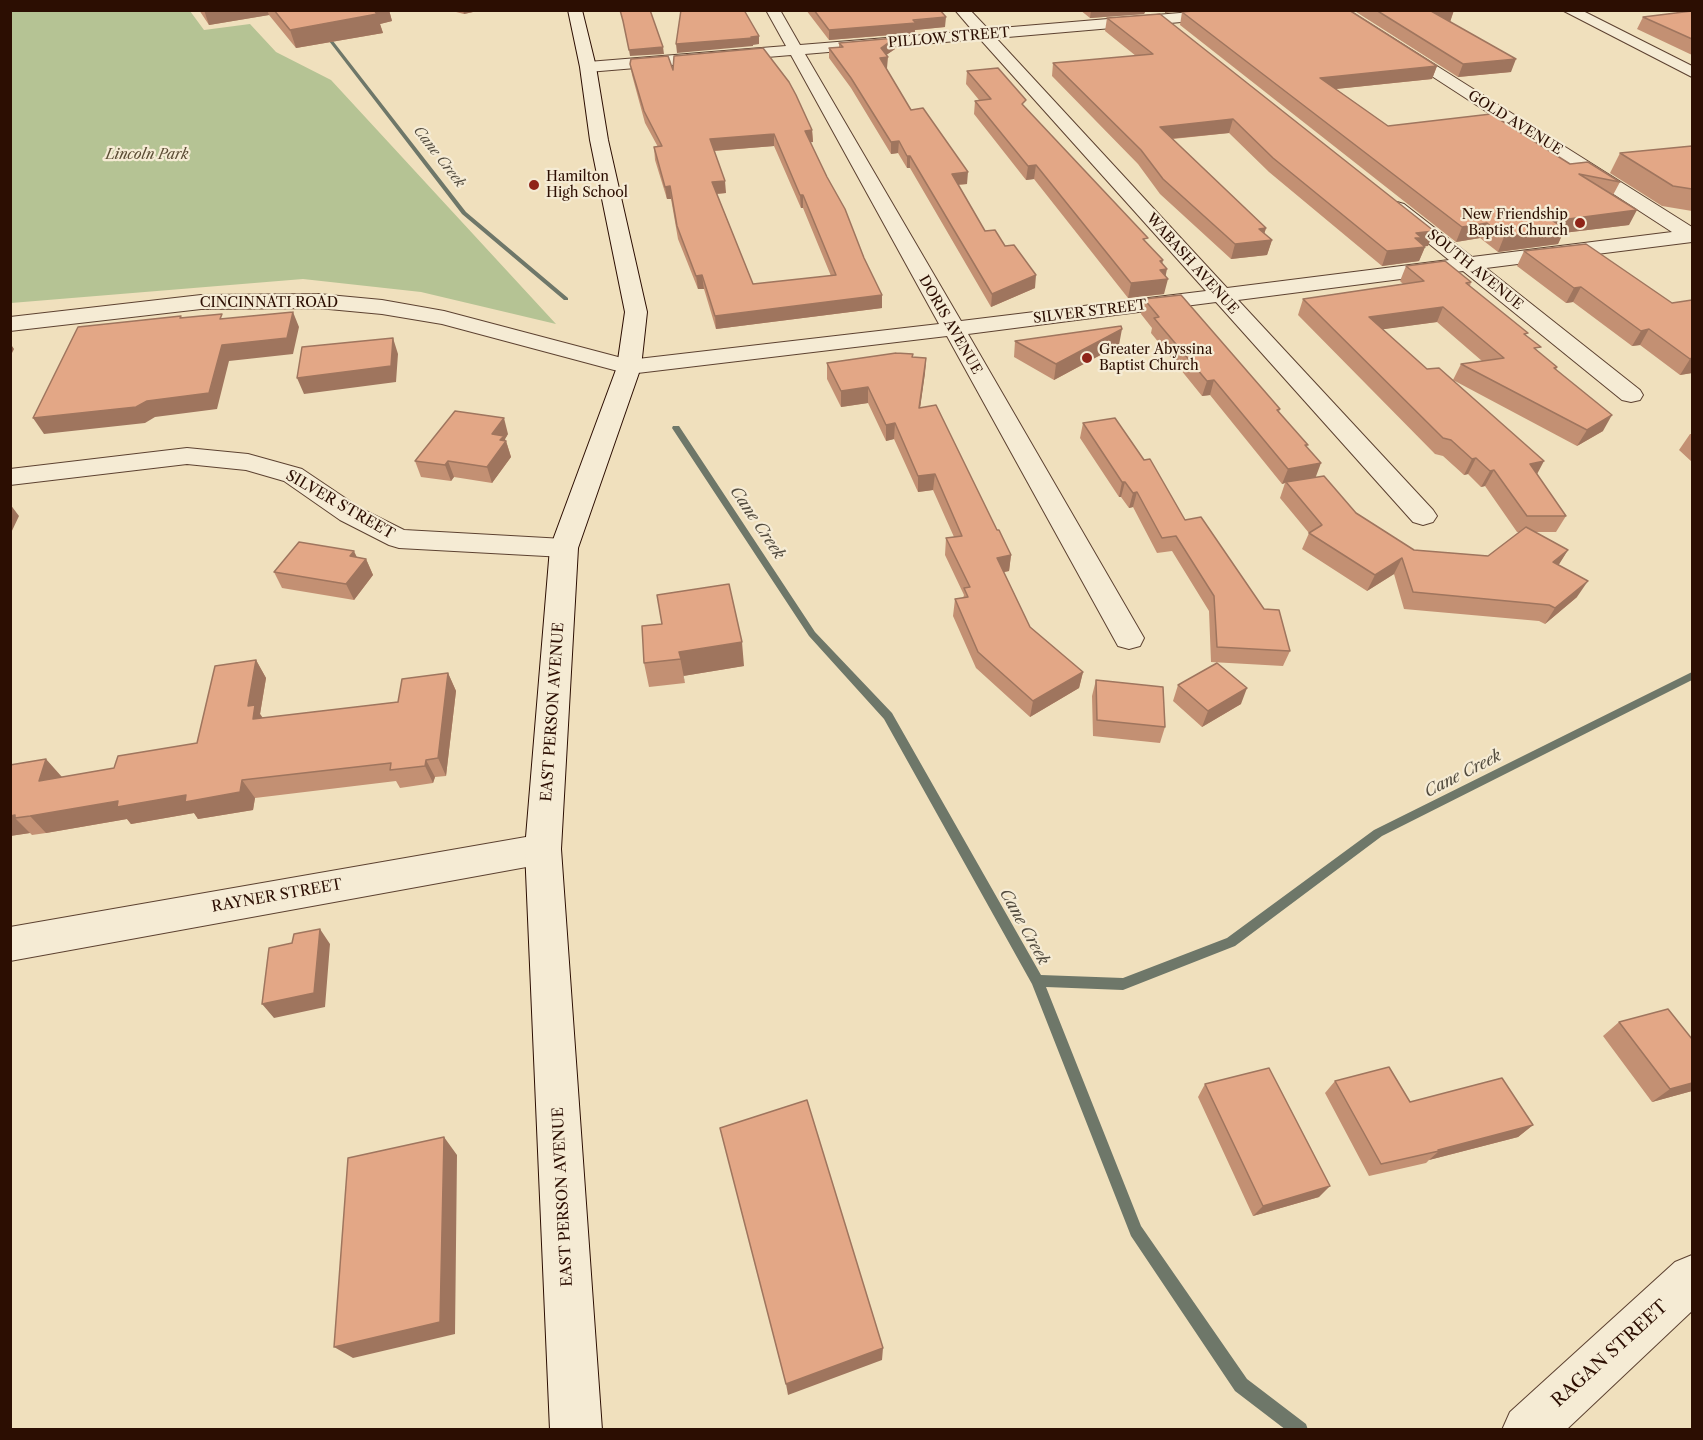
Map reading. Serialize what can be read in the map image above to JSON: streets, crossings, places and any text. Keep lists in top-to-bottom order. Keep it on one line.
{"streets":{"street":["PILLOW STREET","GOLD AVENUE","WABASH AVENUE","SOUTH AVENUE","CINCINNATI ROAD","SILVER STREET","DORIS AVENUE","EAST PERSON AVENUE","RAYNER STREET","RAGAN STREET"]},"crossings":[["PILLOW STREET","WABASH AVENUE"],["PILLOW STREET","DORIS AVENUE"],["PILLOW STREET","EAST PERSON AVENUE"],["GOLD AVENUE","SILVER STREET"],["WABASH AVENUE","SILVER STREET"],["SOUTH AVENUE","SILVER STREET"],["CINCINNATI ROAD","SILVER STREET"],["CINCINNATI ROAD","EAST PERSON AVENUE"],["SILVER STREET","DORIS AVENUE"],["SILVER STREET","EAST PERSON AVENUE"],["EAST PERSON AVENUE","RAYNER STREET"]],"water":["Cane Creek"],"parks":["Lincoln Park"],"places":["Hamilton High School","New Friendship Baptist Church","Greater Abyssina Baptist Church"]}
